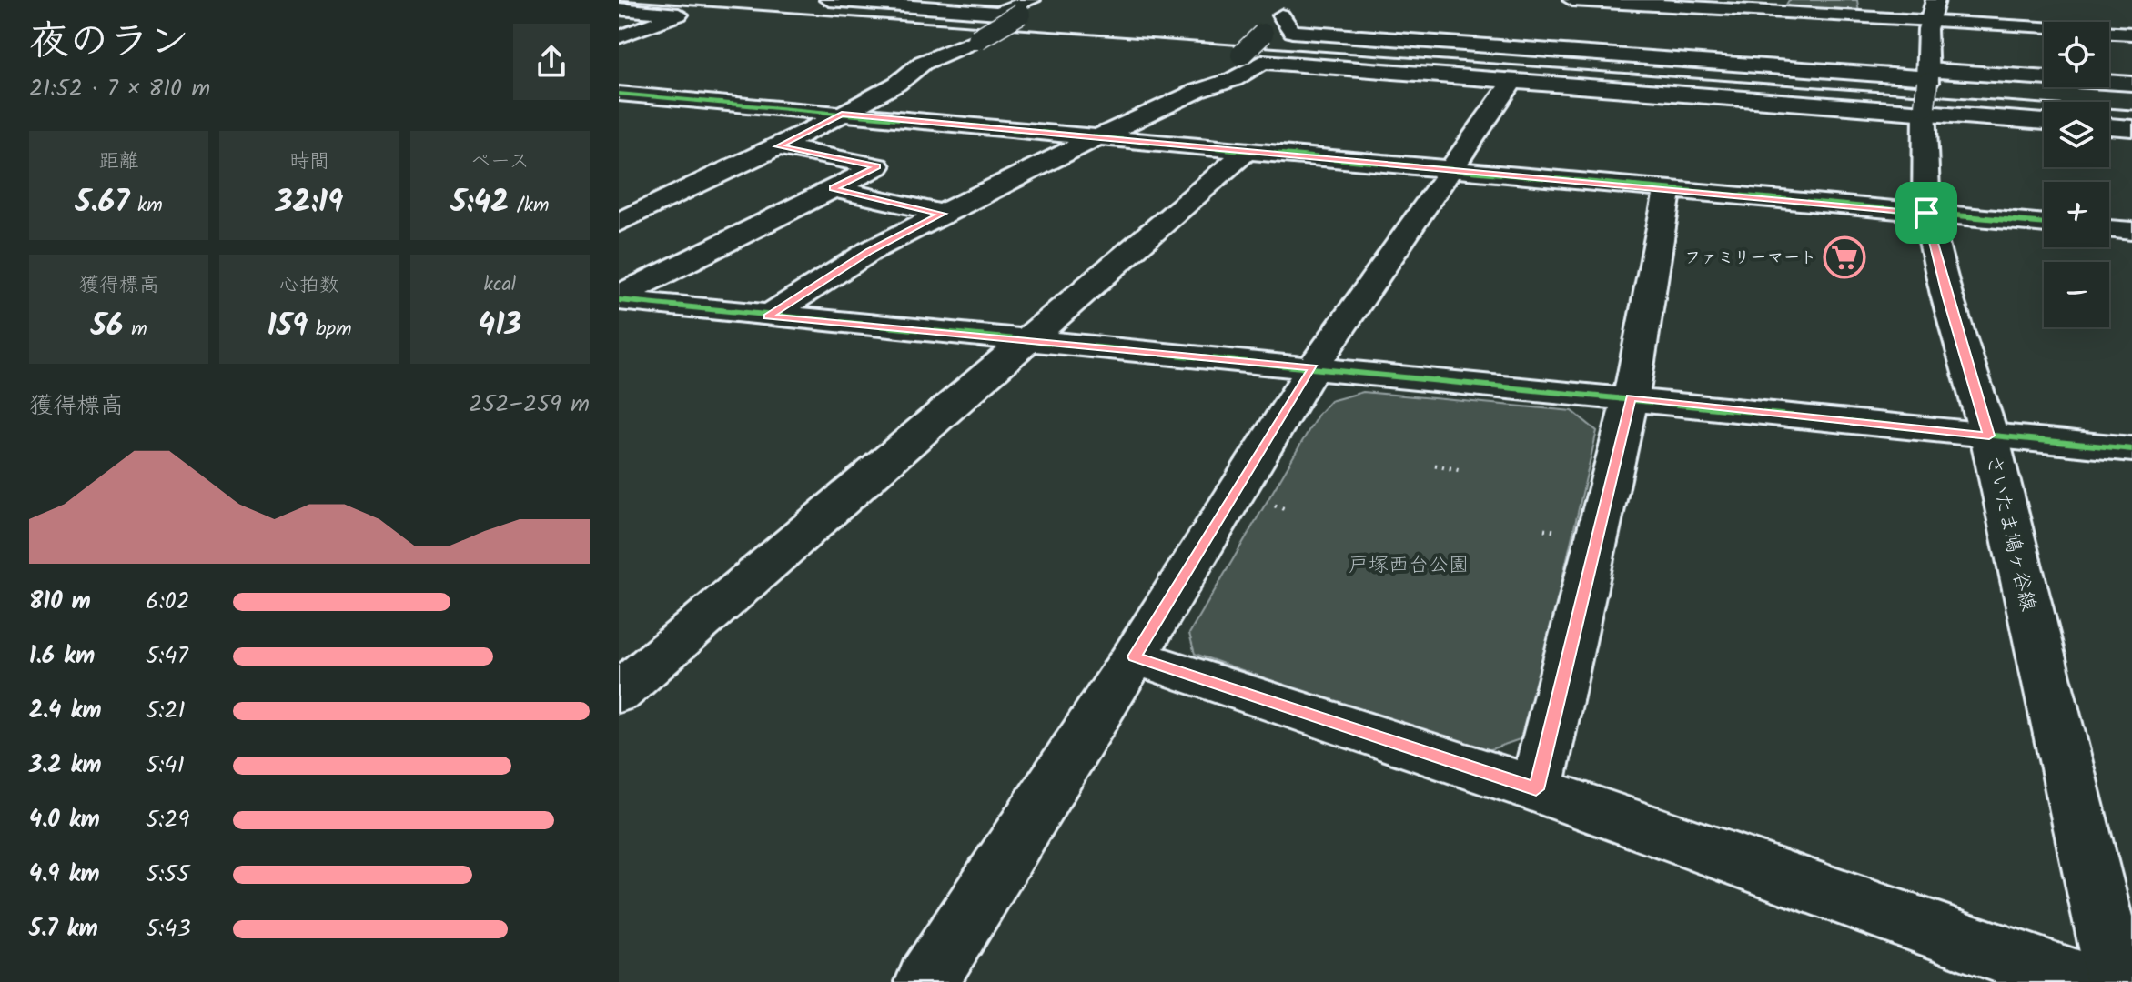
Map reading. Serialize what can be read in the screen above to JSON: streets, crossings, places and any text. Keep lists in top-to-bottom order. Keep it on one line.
{"streets":{"street":["さいたま鳩ヶ谷線"]},"parks":["戸塚西台公園"],"places":{"supermarket":["ファミリーマート"]},"page":{"heading":["夜のラン","21:52 · 7 × 810 m"],"map_buttons":["+","−"],"stats":[["距離","5.67 km"],["時間","32:19"],["ペース","5:42 /km"],["獲得標高","56 m"],["心拍数","159 bpm"],["kcal","413"]],"chart":["獲得標高","252–259 m"],"list":[{"name":"810 m","note":"6:02"},{"name":"1.6 km","note":"5:47"},{"name":"2.4 km","note":"5:21"},{"name":"3.2 km","note":"5:41"},{"name":"4.0 km","note":"5:29"},{"name":"4.9 km","note":"5:55"},{"name":"5.7 km","note":"5:43"}]}}
